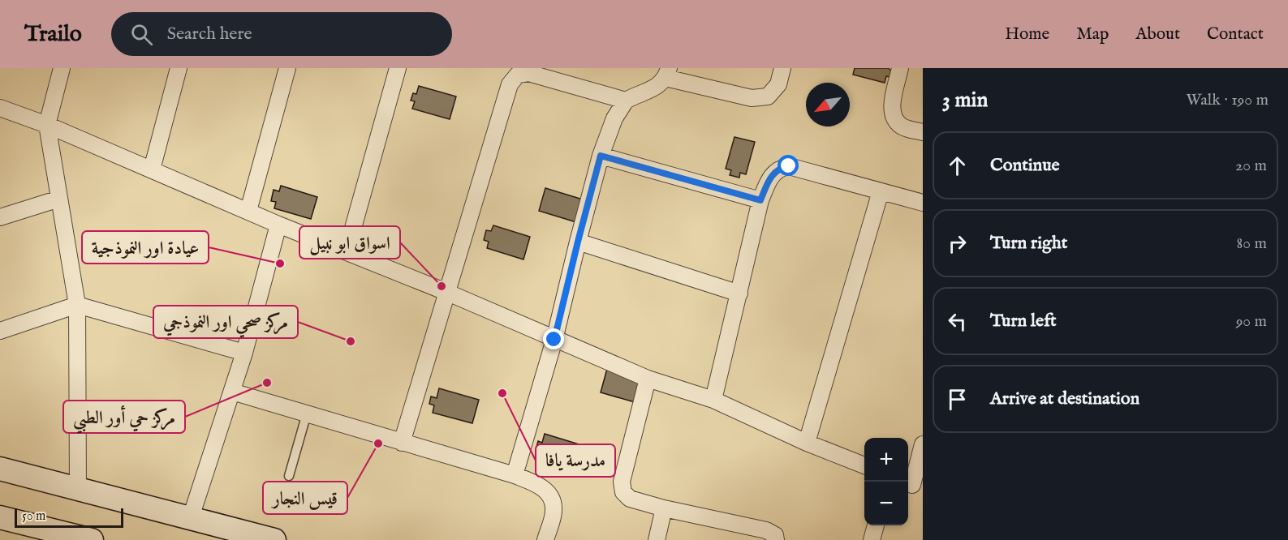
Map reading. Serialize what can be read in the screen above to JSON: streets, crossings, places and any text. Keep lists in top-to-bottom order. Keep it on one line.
{"places":["عيادة اور النموذجية","اسواق ابو نبيل","مركز صحي اور النموذجي","مركز حي أور الطبي","مدرسة يافا","قيس النجار"],"scale_bar":"50 m","north":"bottom left","page":{"header":"Trailo","search":"Search here","nav":["Home","Map","About","Contact"],"heading":["3 min","Walk · 190 m"],"list":[["Continue","20 m"],["Turn right","80 m"],["Turn left","90 m"],"Arrive at destination"],"map_buttons":["+","−"],"scale":"50 m"}}
